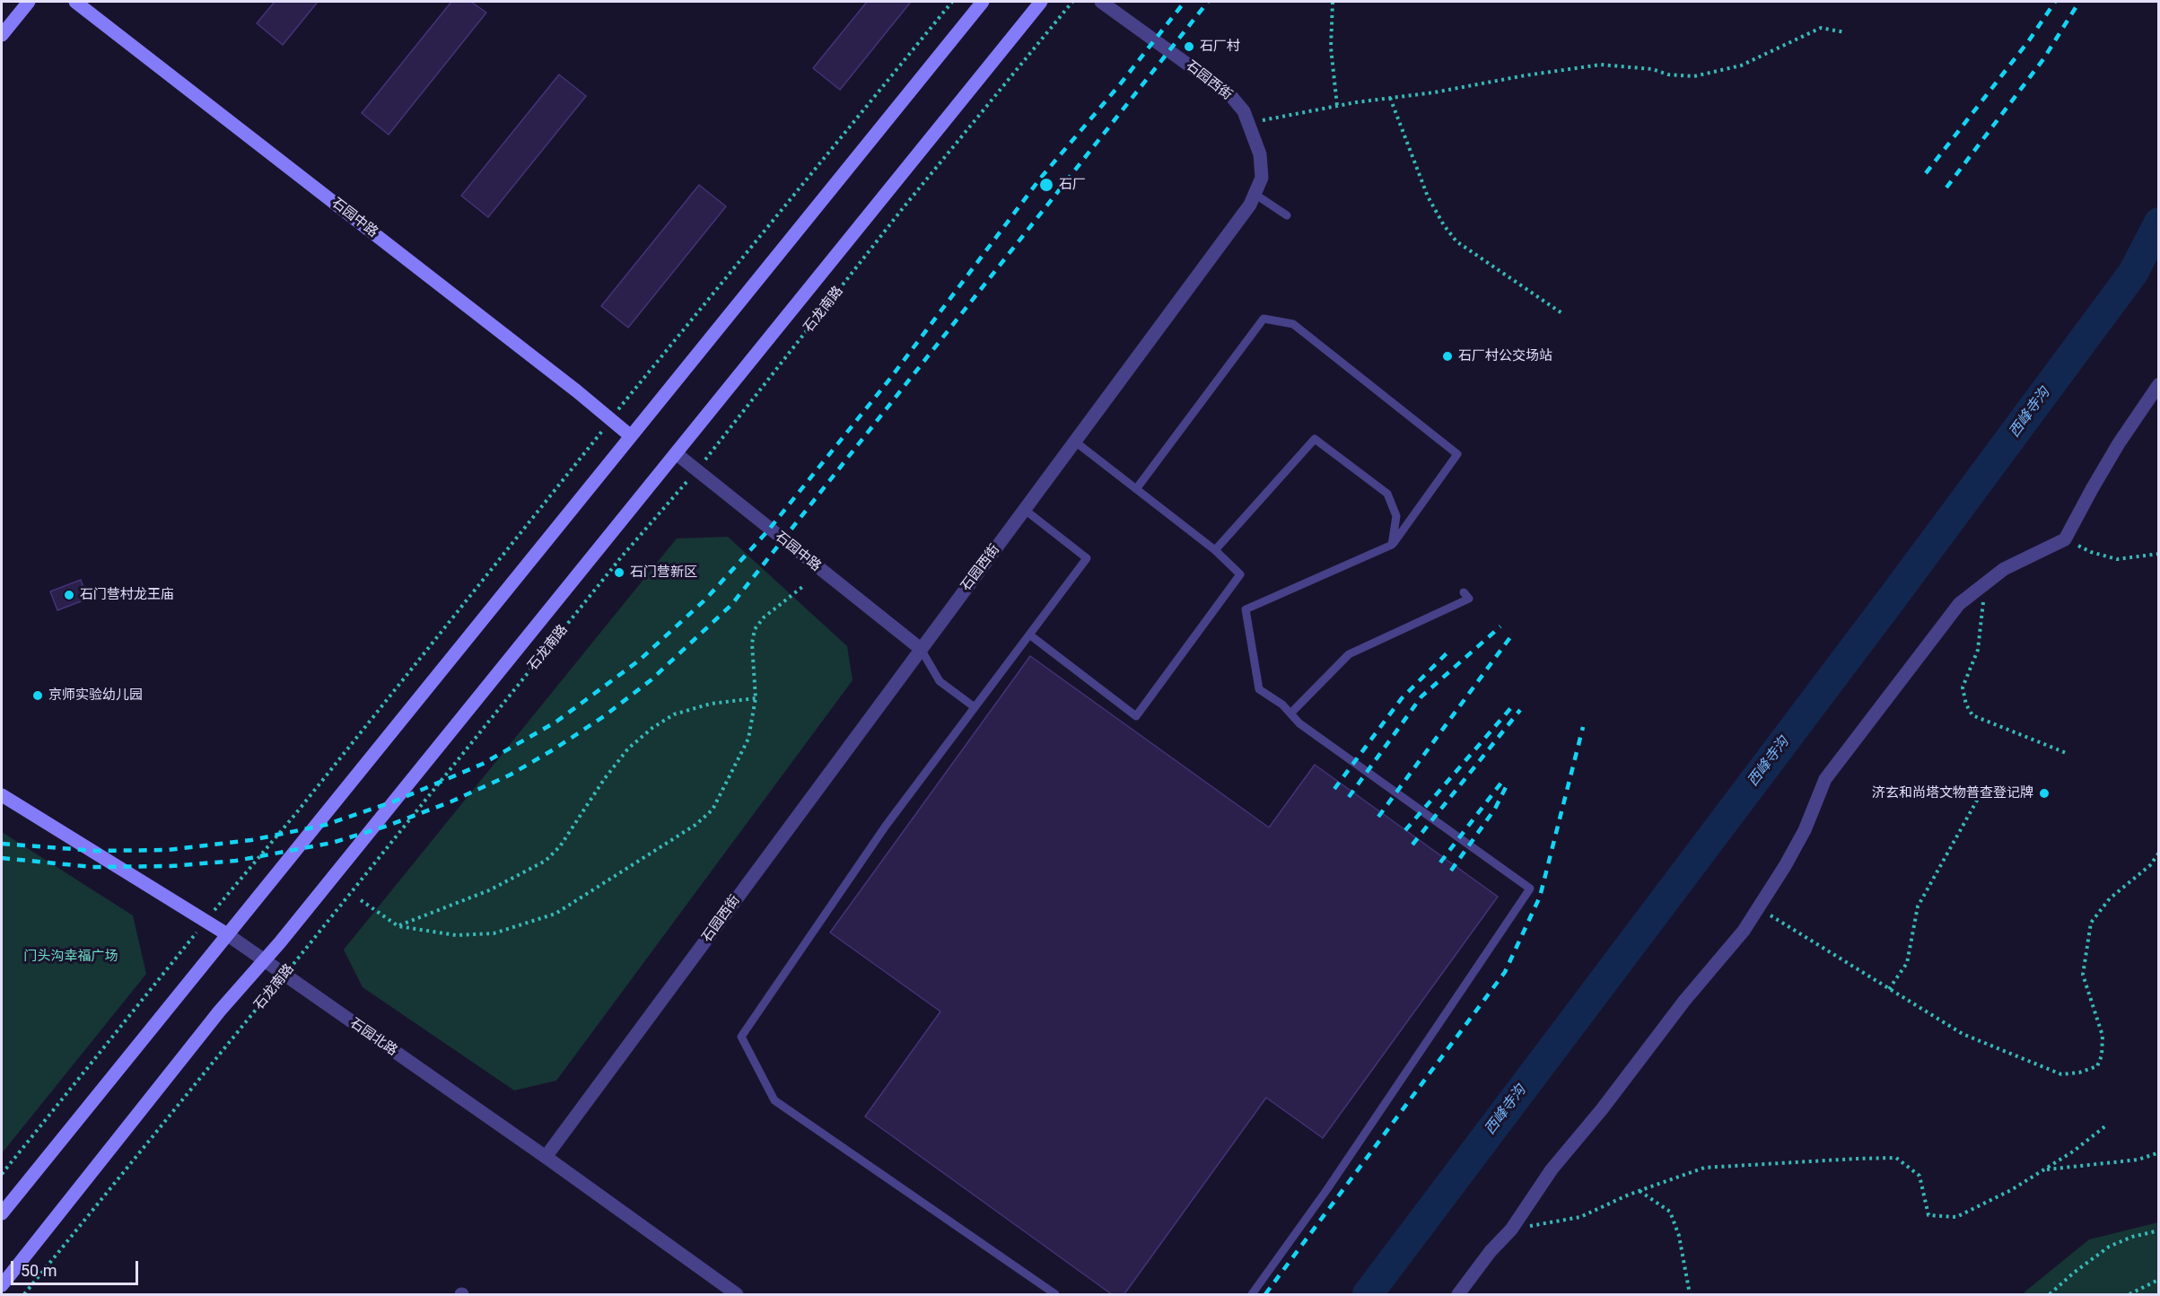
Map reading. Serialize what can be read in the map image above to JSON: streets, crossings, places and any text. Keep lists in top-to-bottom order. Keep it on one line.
{"streets":{"main road":["石园中路","石龙南路","石园北路"],"street":["石园西街"]},"crossings":[["石园西街","石园中路"],["石园西街","石园北路"],["石园中路","石龙南路"],["石龙南路","石园北路"]],"water":["西峰寺沟"],"parks":["门头沟幸福广场"],"places":["石厂村","石厂","石厂村公交场站","石门营新区","石门营村龙王庙","京师实验幼儿园","济玄和尚塔文物普查登记牌"],"scale_bar":"50 m"}
